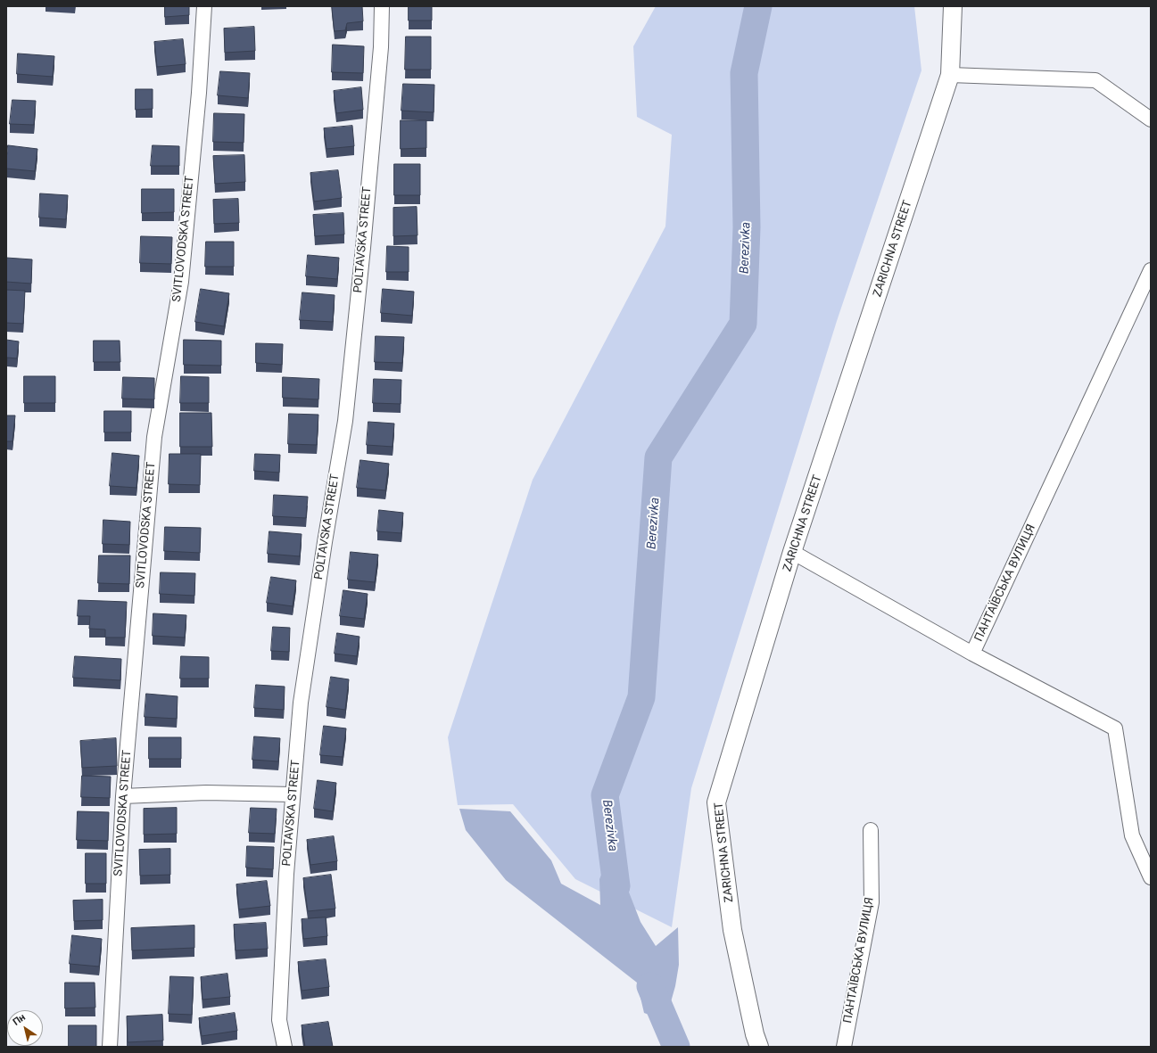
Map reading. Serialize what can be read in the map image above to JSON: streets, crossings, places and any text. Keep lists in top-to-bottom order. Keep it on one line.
{"streets":{"street":["SVITLOVODSKA STREET","POLTAVSKA STREET","ZARICHNA STREET","ПАНТАЇВСЬКА ВУЛИЦЯ"]},"water":["Berezivka"],"north":"top left"}
